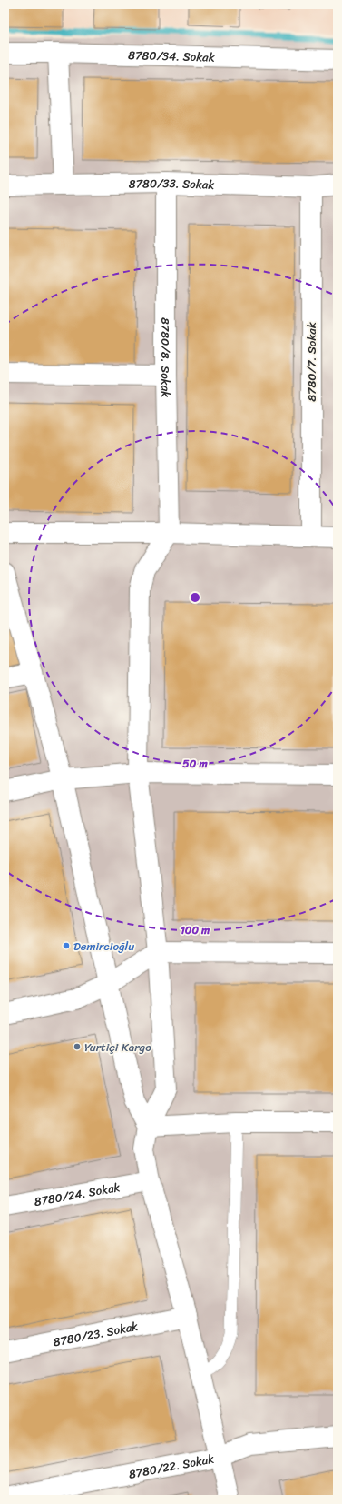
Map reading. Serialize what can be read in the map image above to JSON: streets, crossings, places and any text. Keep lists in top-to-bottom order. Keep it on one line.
{"streets":{"street":["8780/34. Sokak","8780/33. Sokak","8780/8. Sokak","8780/7. Sokak","8780/24. Sokak","8780/23. Sokak","8780/22. Sokak"]},"crossings":[["8780/33. Sokak","8780/8. Sokak"],["8780/33. Sokak","8780/7. Sokak"]],"places":["Demircioğlu","Yurtiçi Kargo"],"rings":["50 m","100 m"]}
